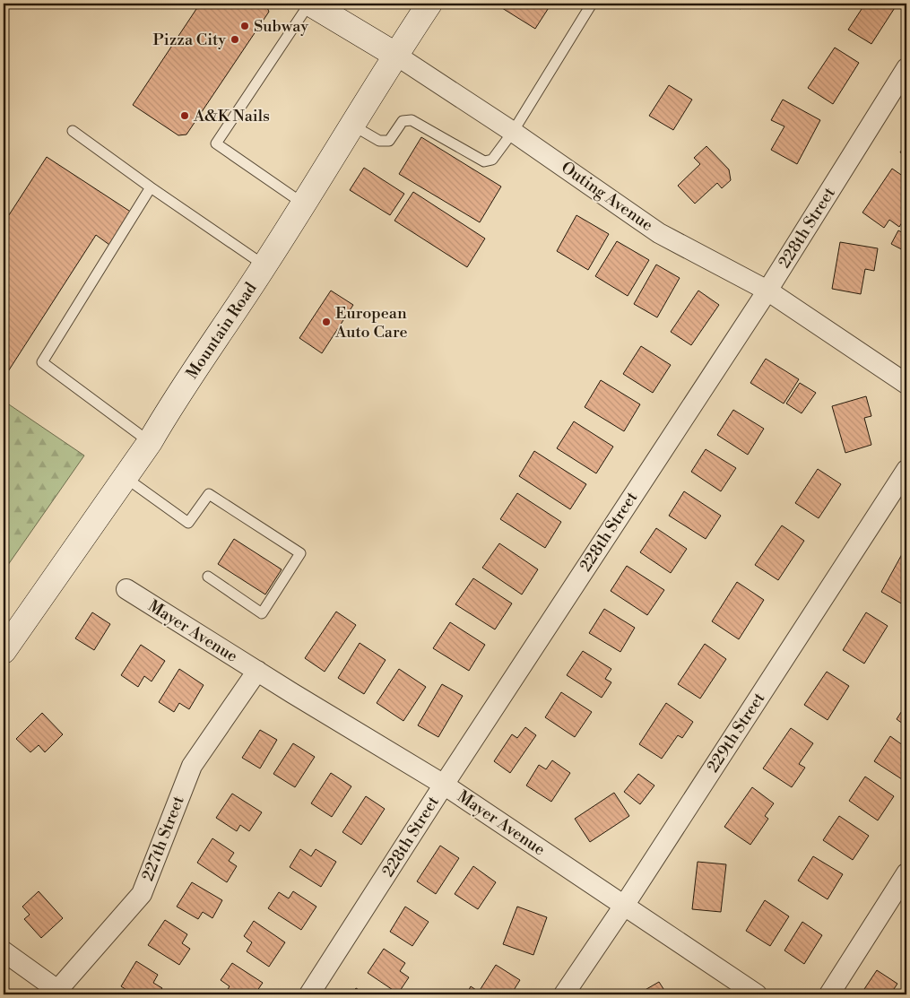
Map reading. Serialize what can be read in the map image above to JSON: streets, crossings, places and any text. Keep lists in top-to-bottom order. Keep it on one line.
{"streets":{"main road":["Outing Avenue","Mountain Road"],"street":["228th Street","Mayer Avenue","229th Street","227th Street"]},"crossings":[["Outing Avenue","228th Street"],["Outing Avenue","Mountain Road"],["228th Street","Mayer Avenue"],["Mayer Avenue","229th Street"],["Mayer Avenue","227th Street"]],"places":["Subway","Pizza City","A&K Nails","European Auto Care"]}
